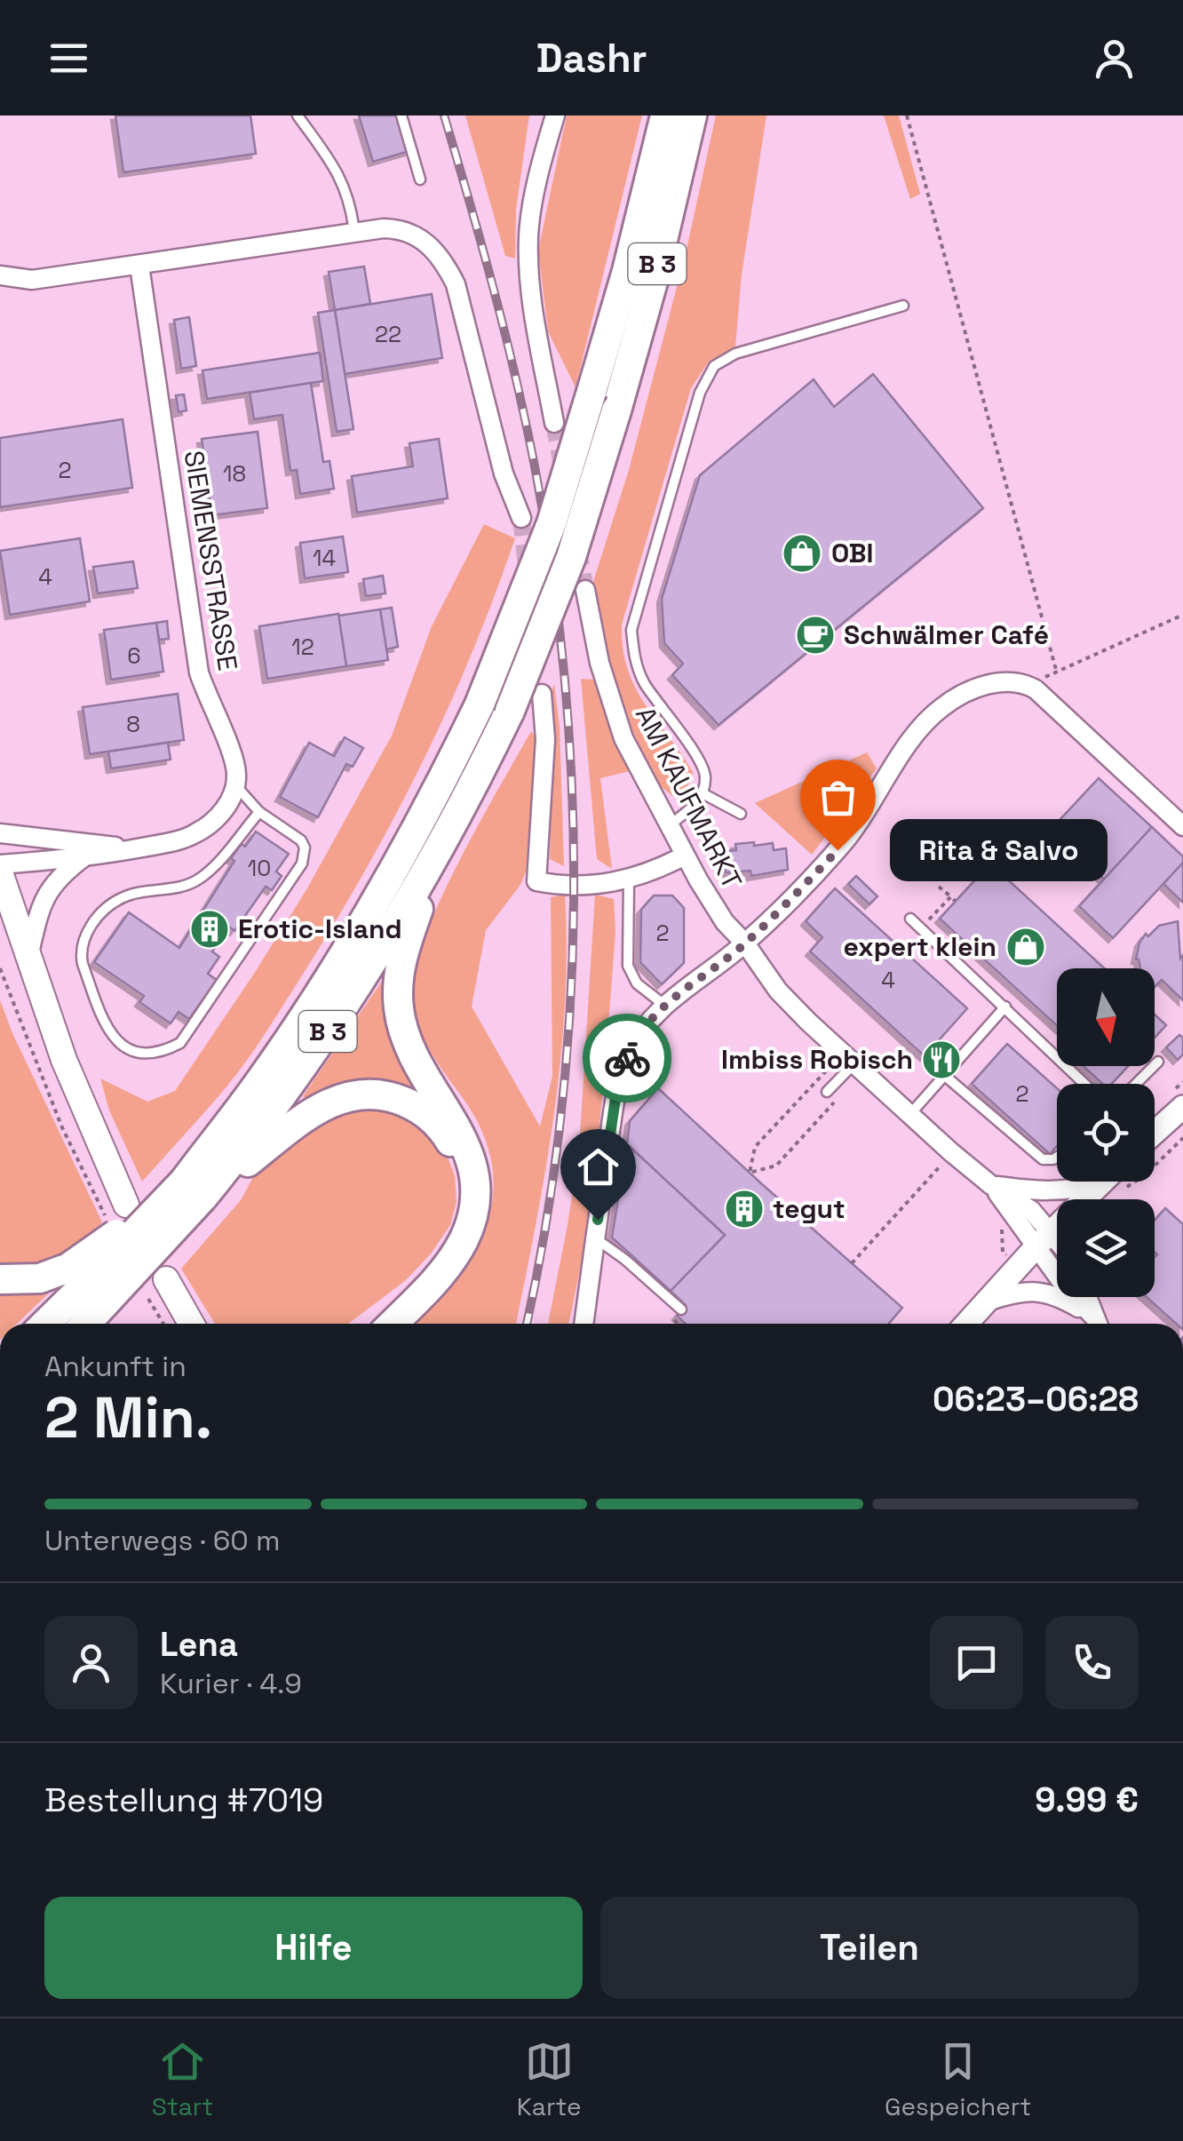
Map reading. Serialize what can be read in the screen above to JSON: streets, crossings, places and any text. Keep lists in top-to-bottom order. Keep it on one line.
{"streets":{"highway":["B 3"],"street":["SIEMENSSTRASSE","AM KAUFMARKT"]},"places":{"shop":["OBI","expert klein"],"cafe":["Schwälmer Café"],"other":["Rita & Salvo"],"building":["Erotic-Island","tegut"],"restaurant":["Imbiss Robisch"]},"house_numbers":["22","2","18","14","4","12","6","8","10","2","4","2"],"north":"bottom","page":{"header":"Dashr","bubble":"Rita & Salvo","heading":["2 Min.","Ankunft in","06:23–06:28"],"panel":["Lena","Kurier · 4.9","Bestellung #7019","9.99 €"],"bar":"Unterwegs · 60 m","buttons":["Hilfe","Teilen"],"tabs":["Start","Karte","Gespeichert"]}}
